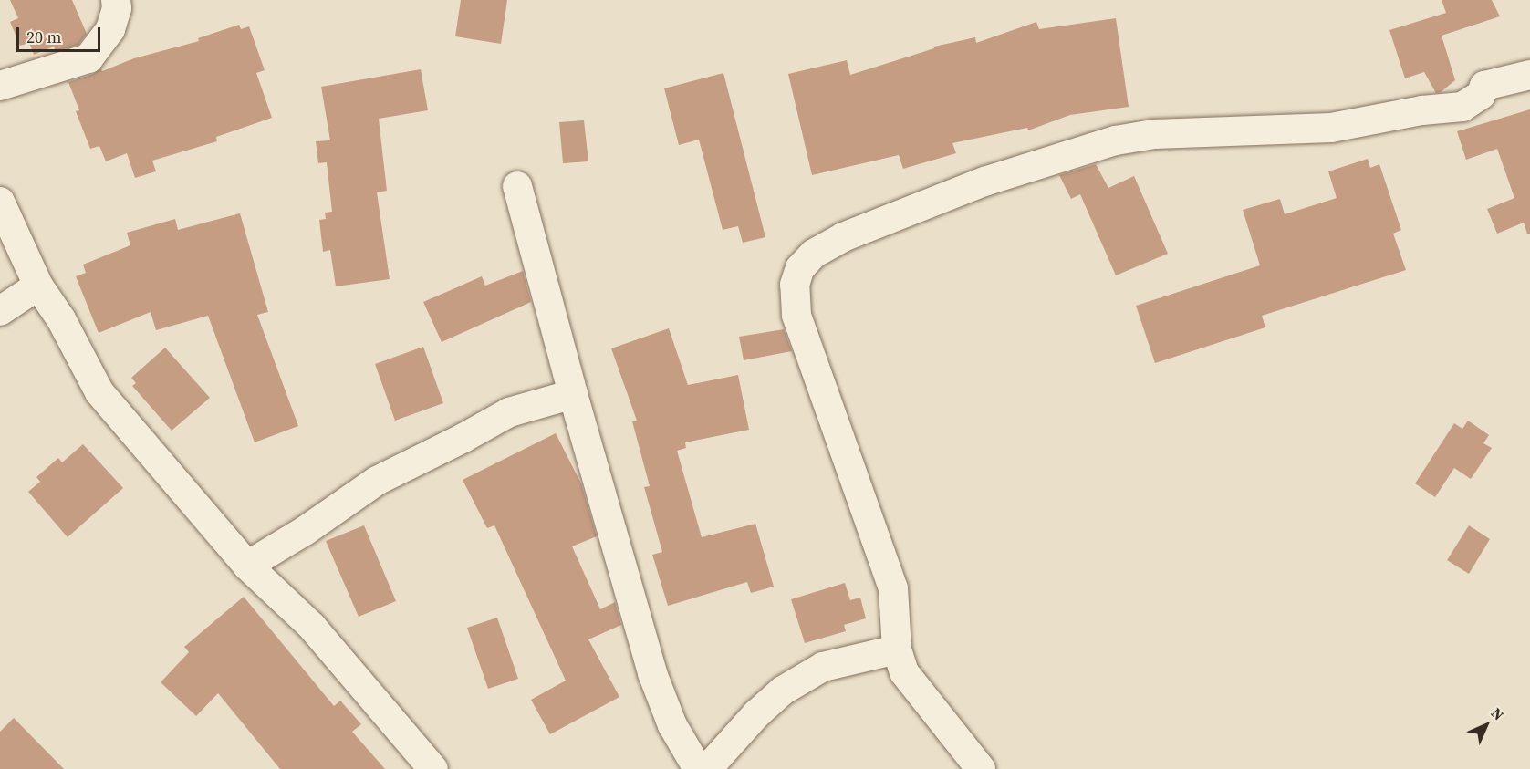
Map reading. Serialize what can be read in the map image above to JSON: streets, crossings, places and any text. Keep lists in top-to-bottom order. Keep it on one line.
{"scale_bar":"20 m","north":"top right"}
